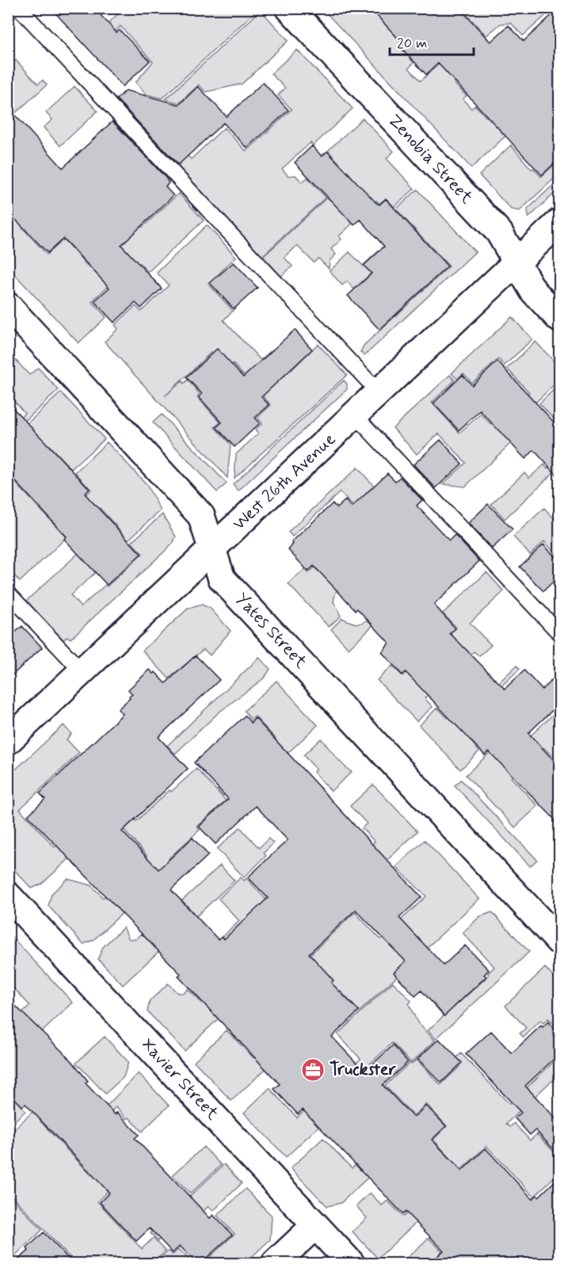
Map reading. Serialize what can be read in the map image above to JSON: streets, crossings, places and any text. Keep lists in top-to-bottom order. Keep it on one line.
{"streets":{"street":["Zenobia Street","West 26th Avenue","Yates Street","Xavier Street"]},"crossings":[["Zenobia Street","West 26th Avenue"],["West 26th Avenue","Yates Street"]],"places":{"office":["Truckster"]},"scale_bar":"20 m"}
